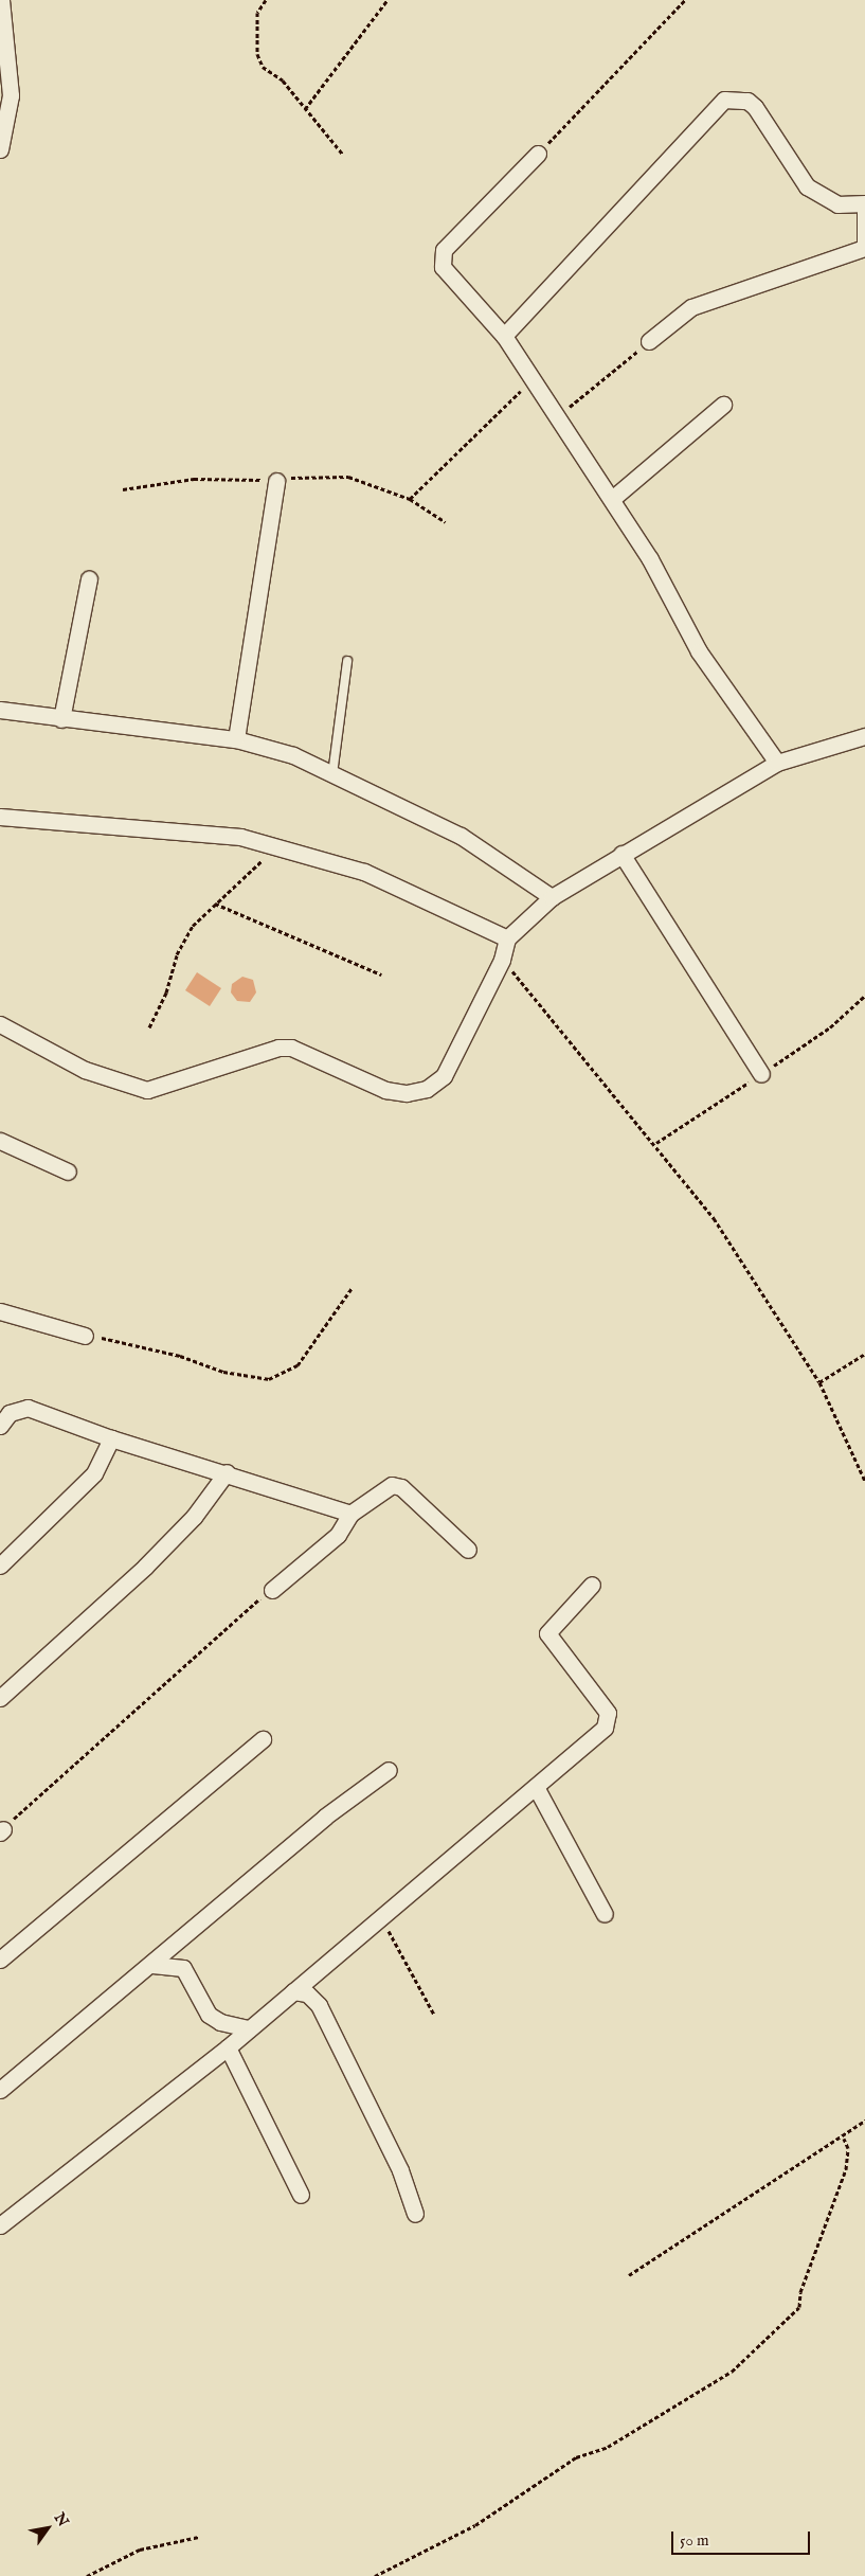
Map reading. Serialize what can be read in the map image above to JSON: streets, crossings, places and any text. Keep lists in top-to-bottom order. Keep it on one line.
{"scale_bar":"50 m","north":"top right"}
